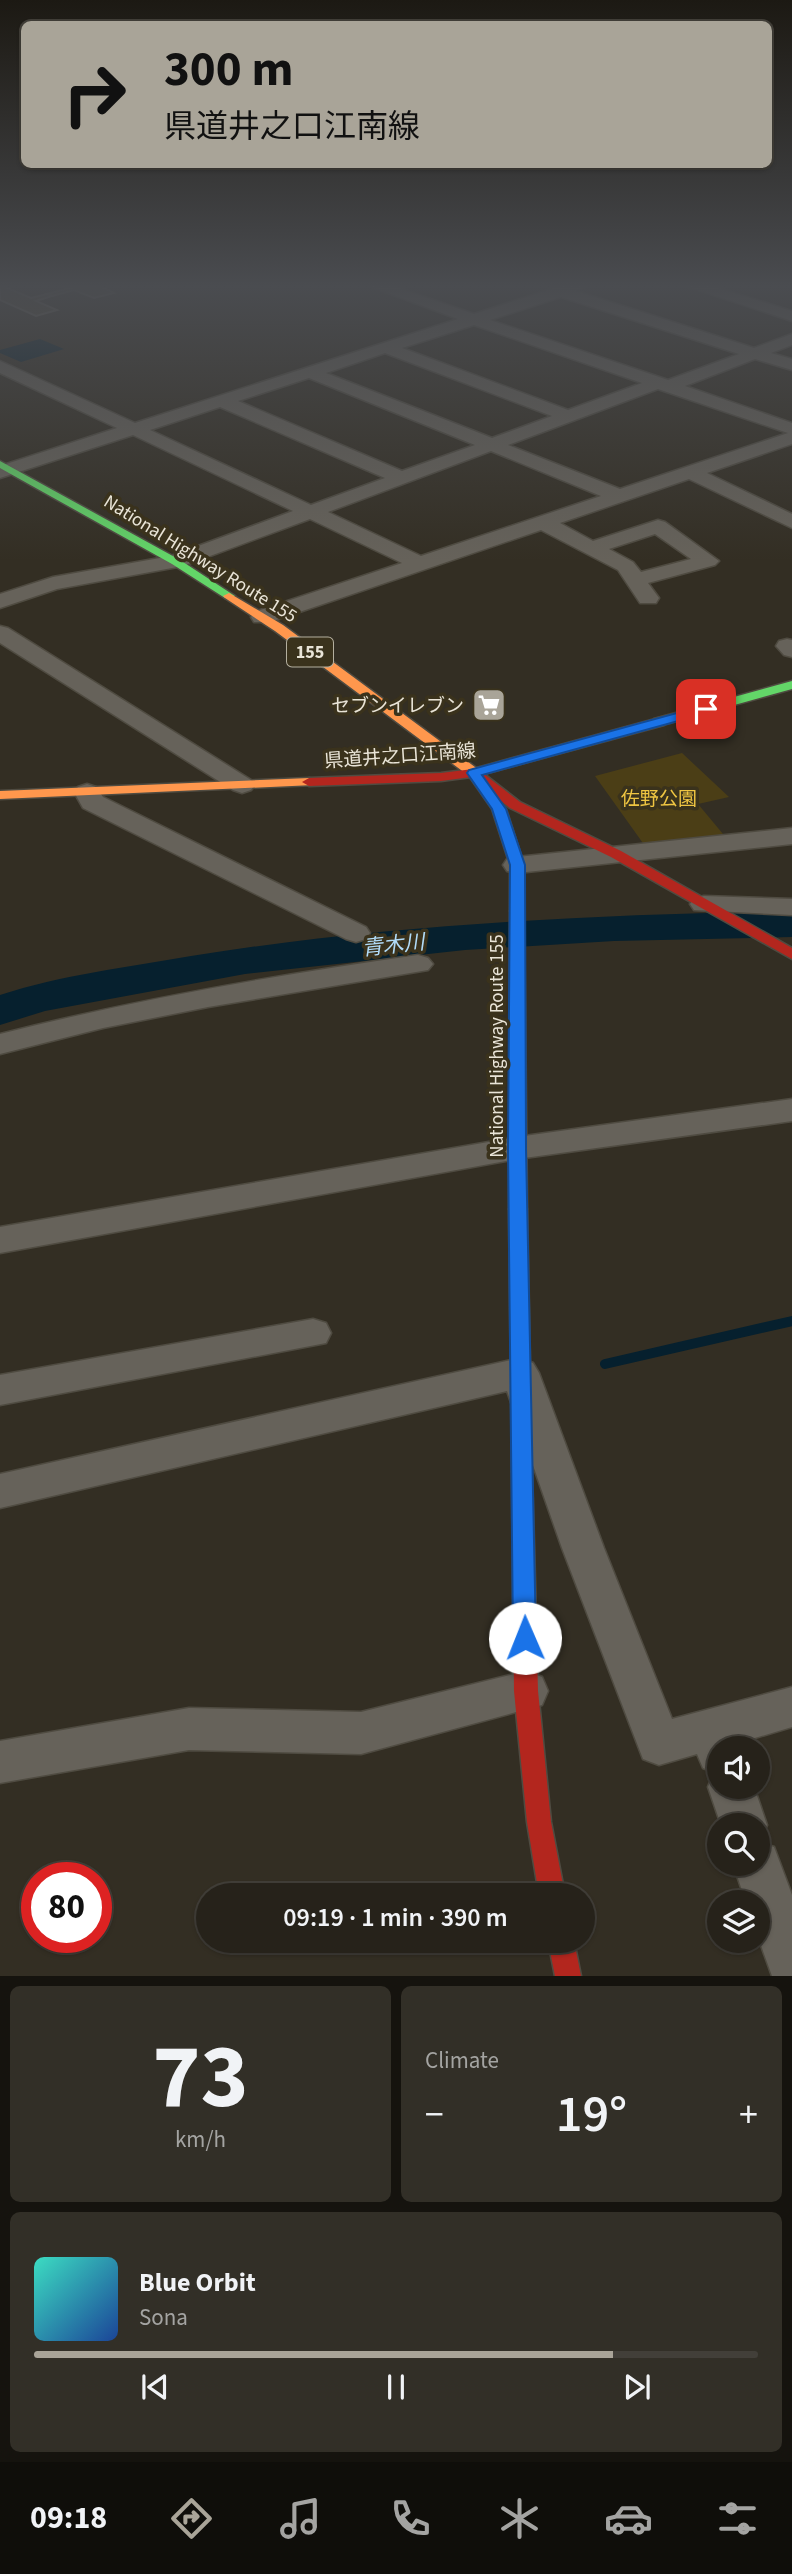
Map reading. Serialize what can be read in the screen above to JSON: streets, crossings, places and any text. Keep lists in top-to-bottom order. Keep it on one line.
{"streets":{"main road":["National Highway Route 155","155","県道井之口江南線"]},"crossings":[["National Highway Route 155","県道井之口江南線"]],"water":["青木川"],"parks":["佐野公園"],"places":{"supermarket":["セブンイレブン"]},"page":{"turn":["300 m","県道井之口江南線"],"limit":"80","trip":"09:19 · 1 min · 390 m","tile":[["73","km/h"],"Climate"],"heat":["−","19°","+"],"song":["Blue Orbit","Sona"],"tabs":"09:18"}}
